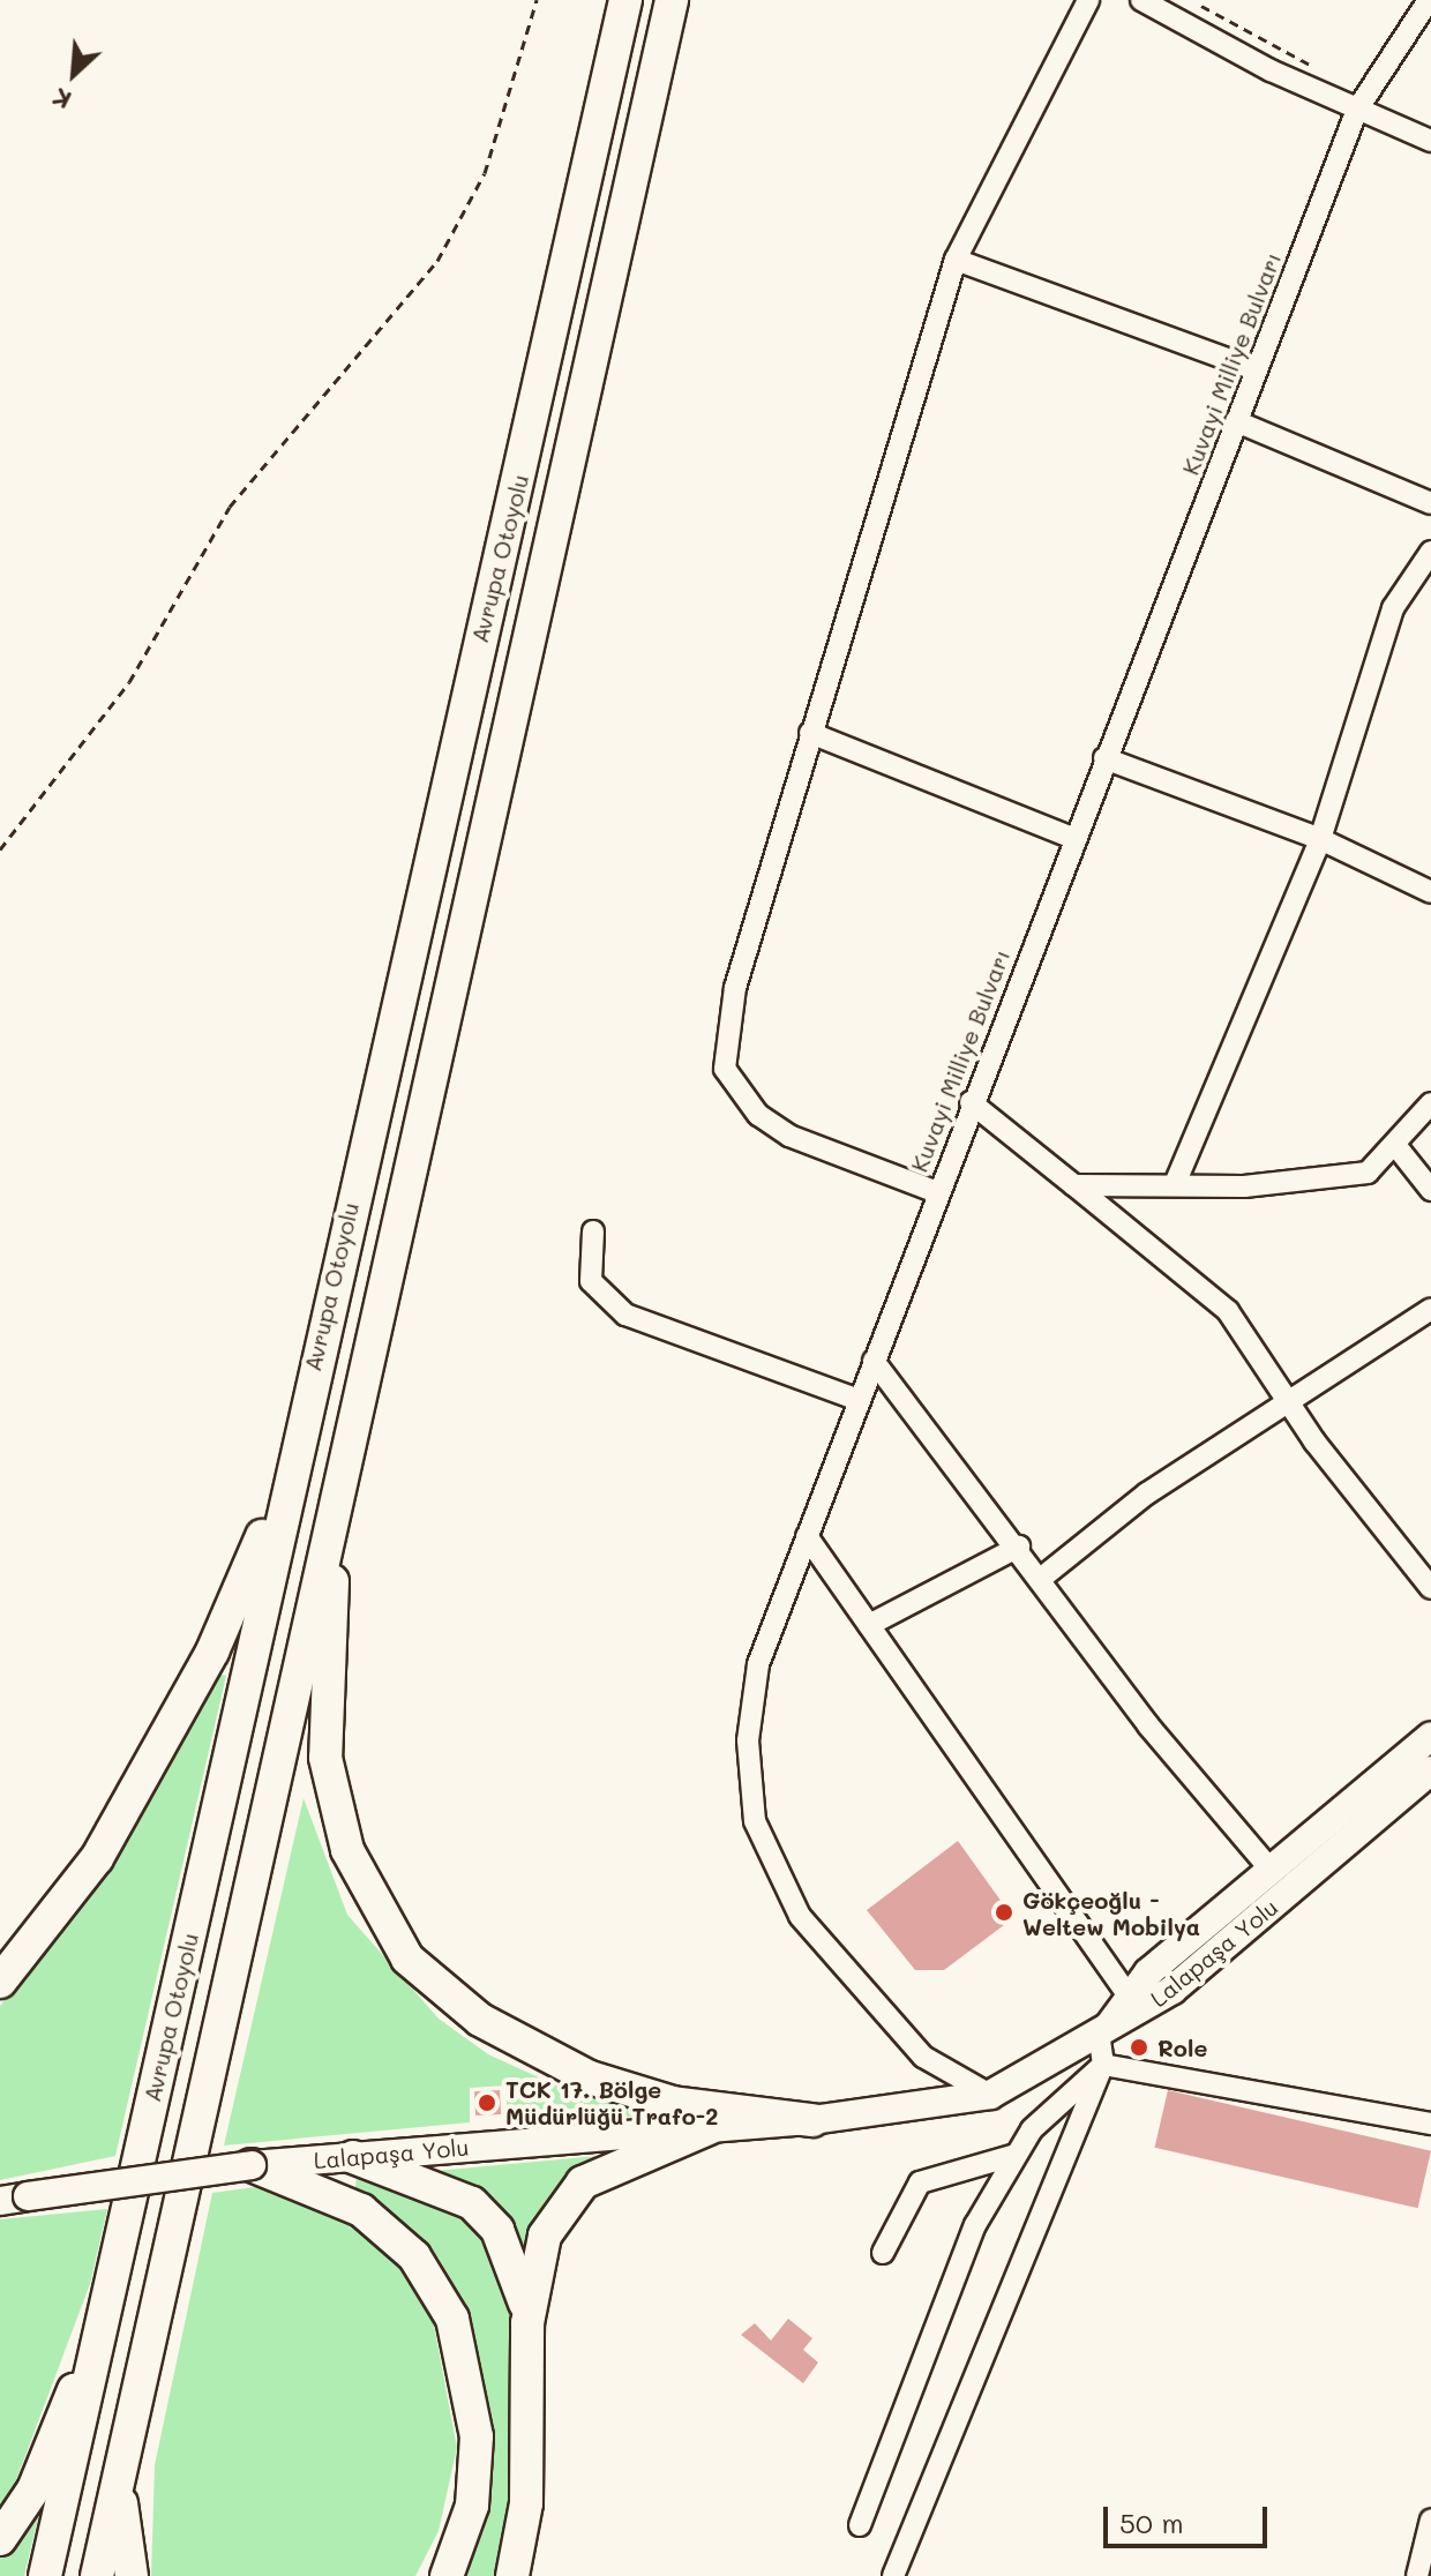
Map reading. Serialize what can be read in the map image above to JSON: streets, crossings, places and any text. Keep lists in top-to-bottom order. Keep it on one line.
{"streets":{"highway":["Avrupa Otoyolu"],"main road":["Lalapaşa Yolu"],"street":["Kuvayi Milliye Bulvarı"]},"crossings":[["Kuvayi Milliye Bulvarı","Lalapaşa Yolu"]],"places":["Gökçeoğlu - Weltew Mobilya","Role","TCK 17. Bölge Müdürlüğü Trafo-2"],"scale_bar":"50 m","north":"bottom left"}
